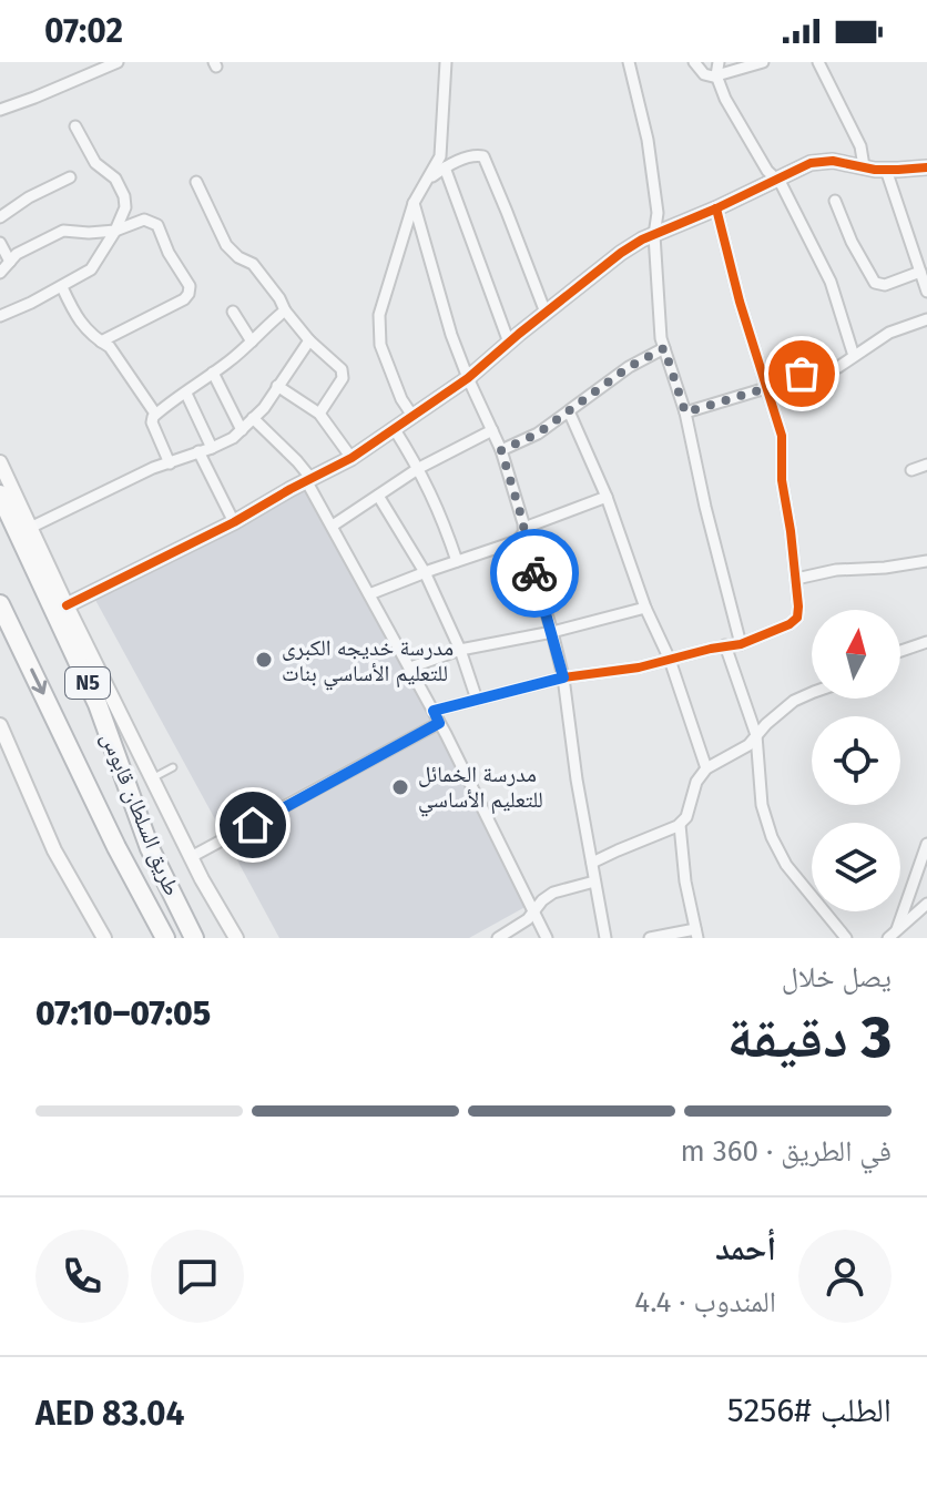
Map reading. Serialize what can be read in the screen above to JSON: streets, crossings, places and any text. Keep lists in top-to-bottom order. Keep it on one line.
{"streets":{"highway":["N5","طريق السلطان قابوس"]},"places":["مدرسة خديجه الكبرى للتعليم الأساسي بنات","مدرسة الخمائل للتعليم الأساسي"],"north":"top","page":{"status":"07:02","heading":["3 دقيقة","يصل خلال","07:05–07:10"],"panel":["أحمد","المندوب · 4.4","الطلب #5256","AED 83.04"],"bar":"في الطريق · 360 m"}}
